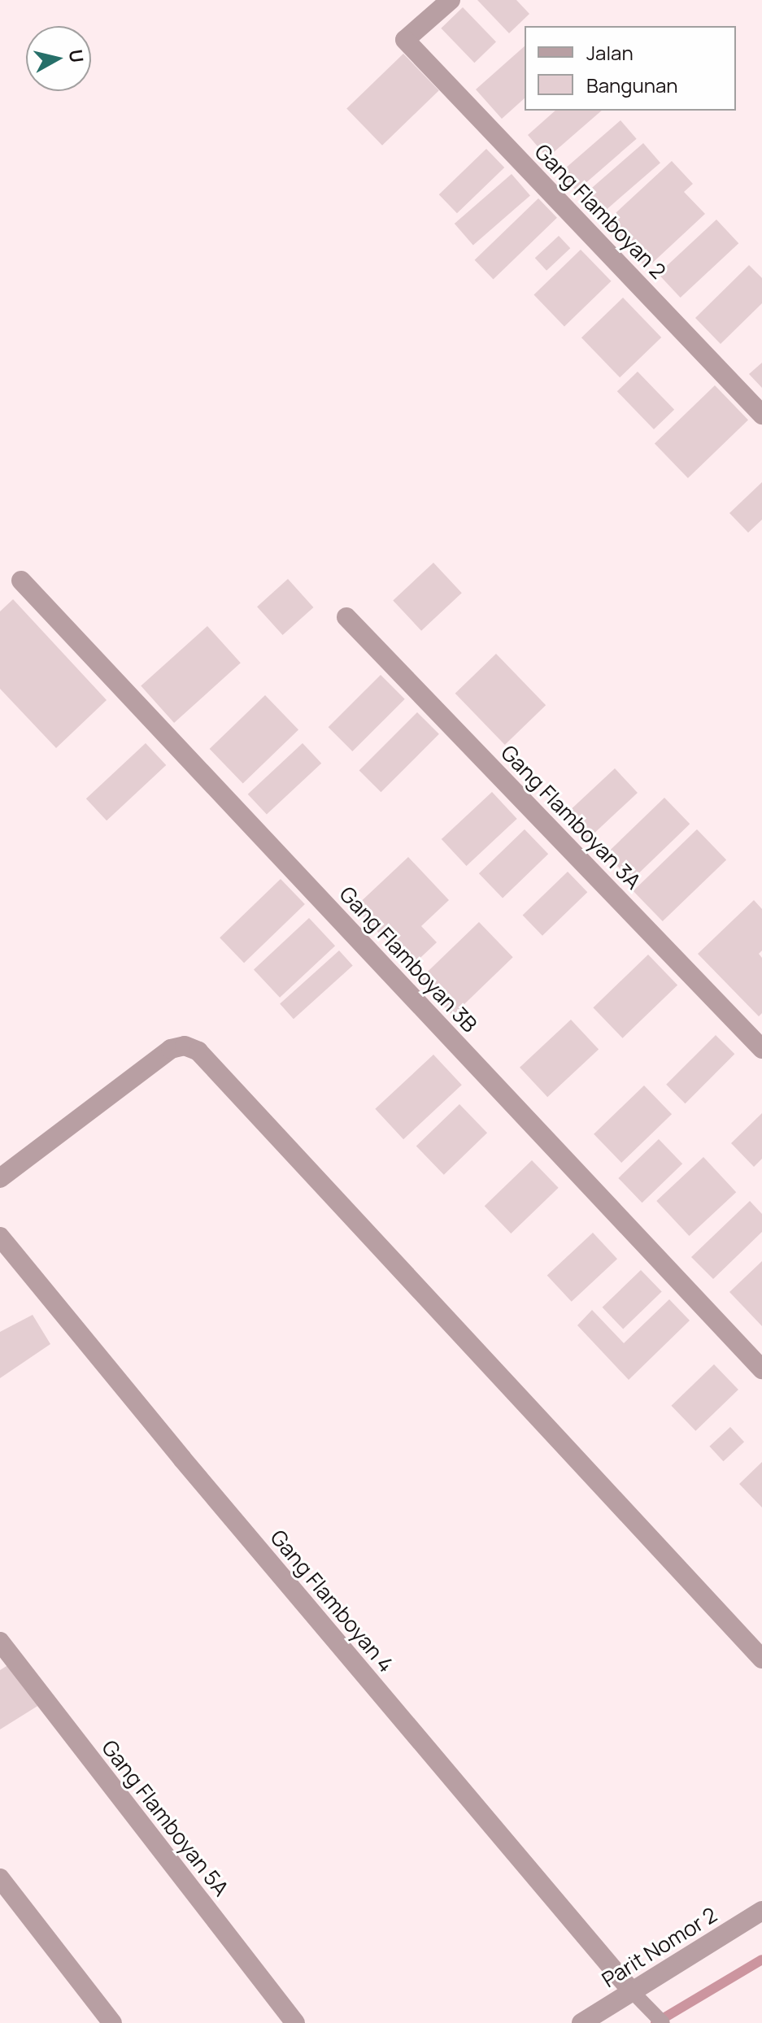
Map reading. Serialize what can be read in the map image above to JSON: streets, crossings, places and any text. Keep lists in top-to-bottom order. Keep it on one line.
{"streets":{"street":["Gang Flamboyan 2","Gang Flamboyan 3A","Gang Flamboyan 3B","Gang Flamboyan 4","Gang Flamboyan 5A","Parit Nomor 2"]},"crossings":[["Gang Flamboyan 4","Parit Nomor 2"]],"legend":["Jalan","Bangunan"],"north":"right"}
